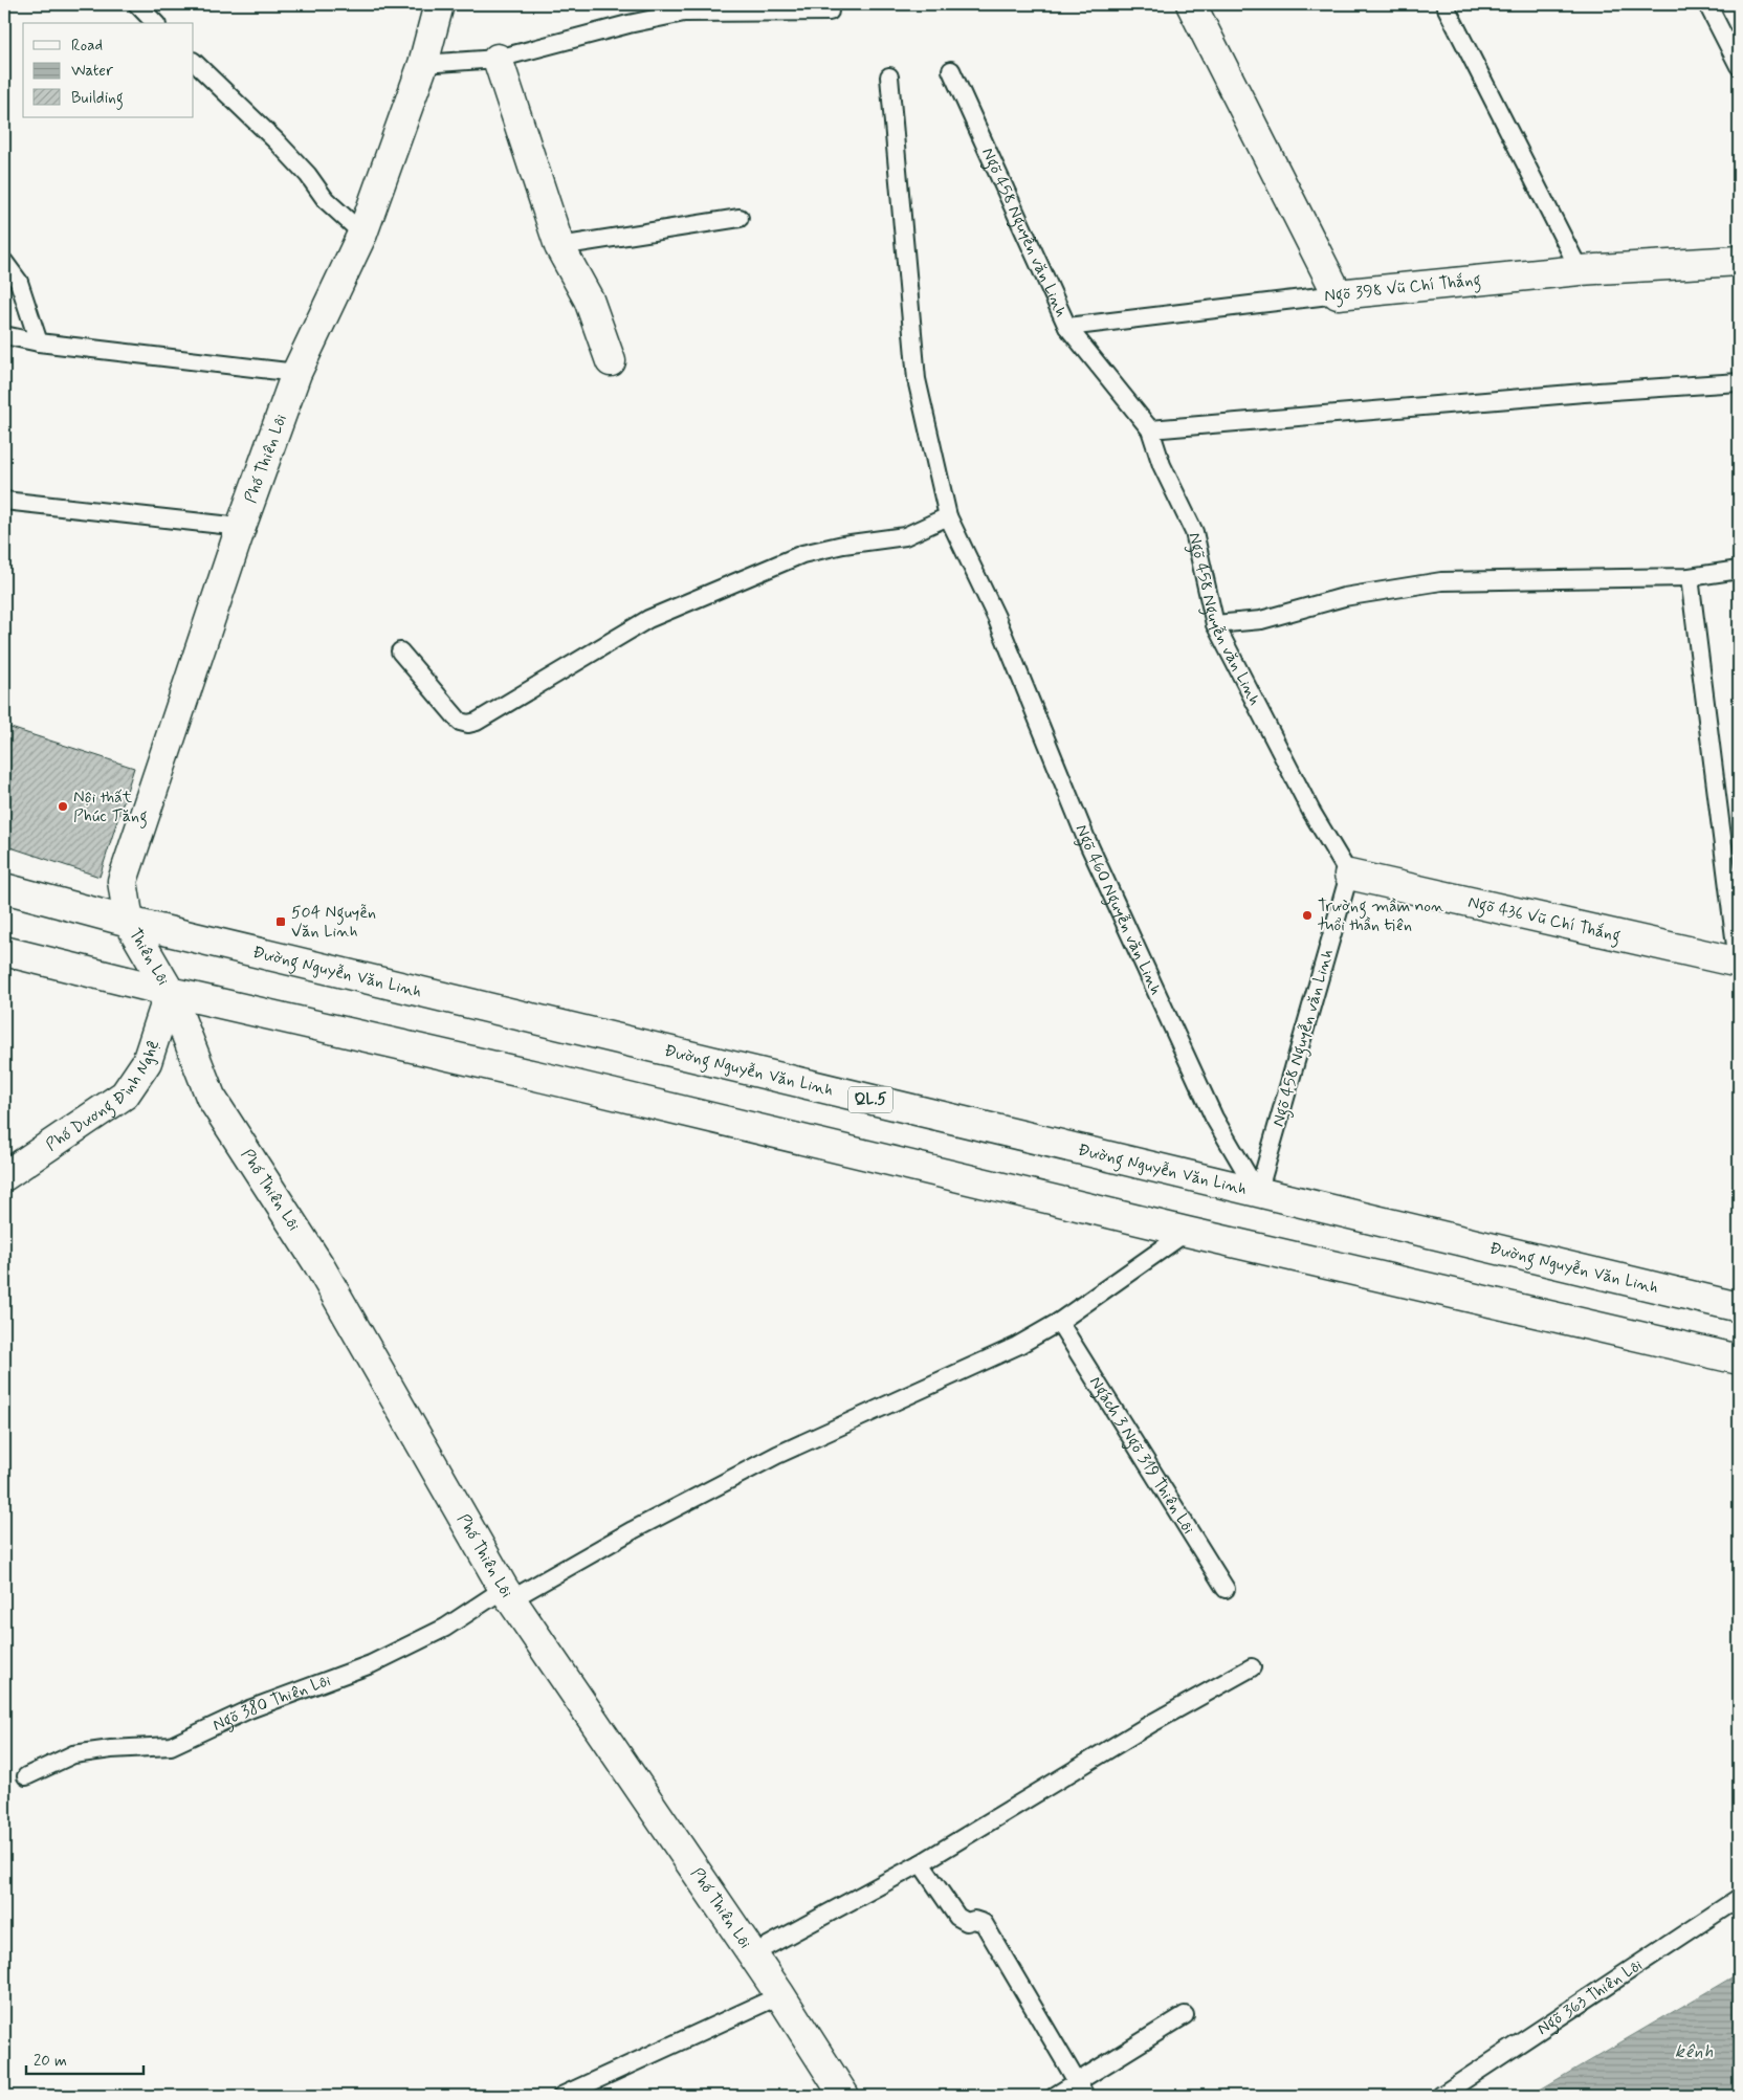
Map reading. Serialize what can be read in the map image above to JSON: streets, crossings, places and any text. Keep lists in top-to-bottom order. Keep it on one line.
{"streets":{"main road":["Ngõ 398 Vũ Chí Thắng","Phố Thiên Lôi","Ngõ 436 Vũ Chí Thắng","Thiên Lôi","Đường Nguyễn Văn Linh","Phố Dương Đình Nghệ","QL.5"],"lane":["Ngõ 458 Nguyễn văn Linh","Ngõ 460 Nguyễn văn Linh","Ngách 3 Ngõ 319 Thiên Lôi","Ngõ 380 Thiên Lôi","Ngõ 363 Thiên Lôi"]},"crossings":[["Ngõ 458 Nguyễn văn Linh","Ngõ 398 Vũ Chí Thắng"],["Ngõ 458 Nguyễn văn Linh","Ngõ 460 Nguyễn văn Linh"],["Ngõ 458 Nguyễn văn Linh","Ngõ 436 Vũ Chí Thắng"],["Ngõ 458 Nguyễn văn Linh","Đường Nguyễn Văn Linh"],["Phố Thiên Lôi","Thiên Lôi"],["Phố Thiên Lôi","Đường Nguyễn Văn Linh"],["Phố Thiên Lôi","Phố Dương Đình Nghệ"],["Phố Thiên Lôi","Ngõ 380 Thiên Lôi"],["Ngõ 460 Nguyễn văn Linh","Đường Nguyễn Văn Linh"],["Thiên Lôi","Đường Nguyễn Văn Linh"],["Thiên Lôi","Phố Dương Đình Nghệ"],["Ngách 3 Ngõ 319 Thiên Lôi","Ngõ 380 Thiên Lôi"]],"water":["kênh"],"places":{"other":["Nội thất Phúc Tăng","Trường mầm non tuổi thần tiên"],"transit":["504 Nguyễn Văn Linh"]},"legend":["Road","Water","Building"],"scale_bar":"20 m"}
